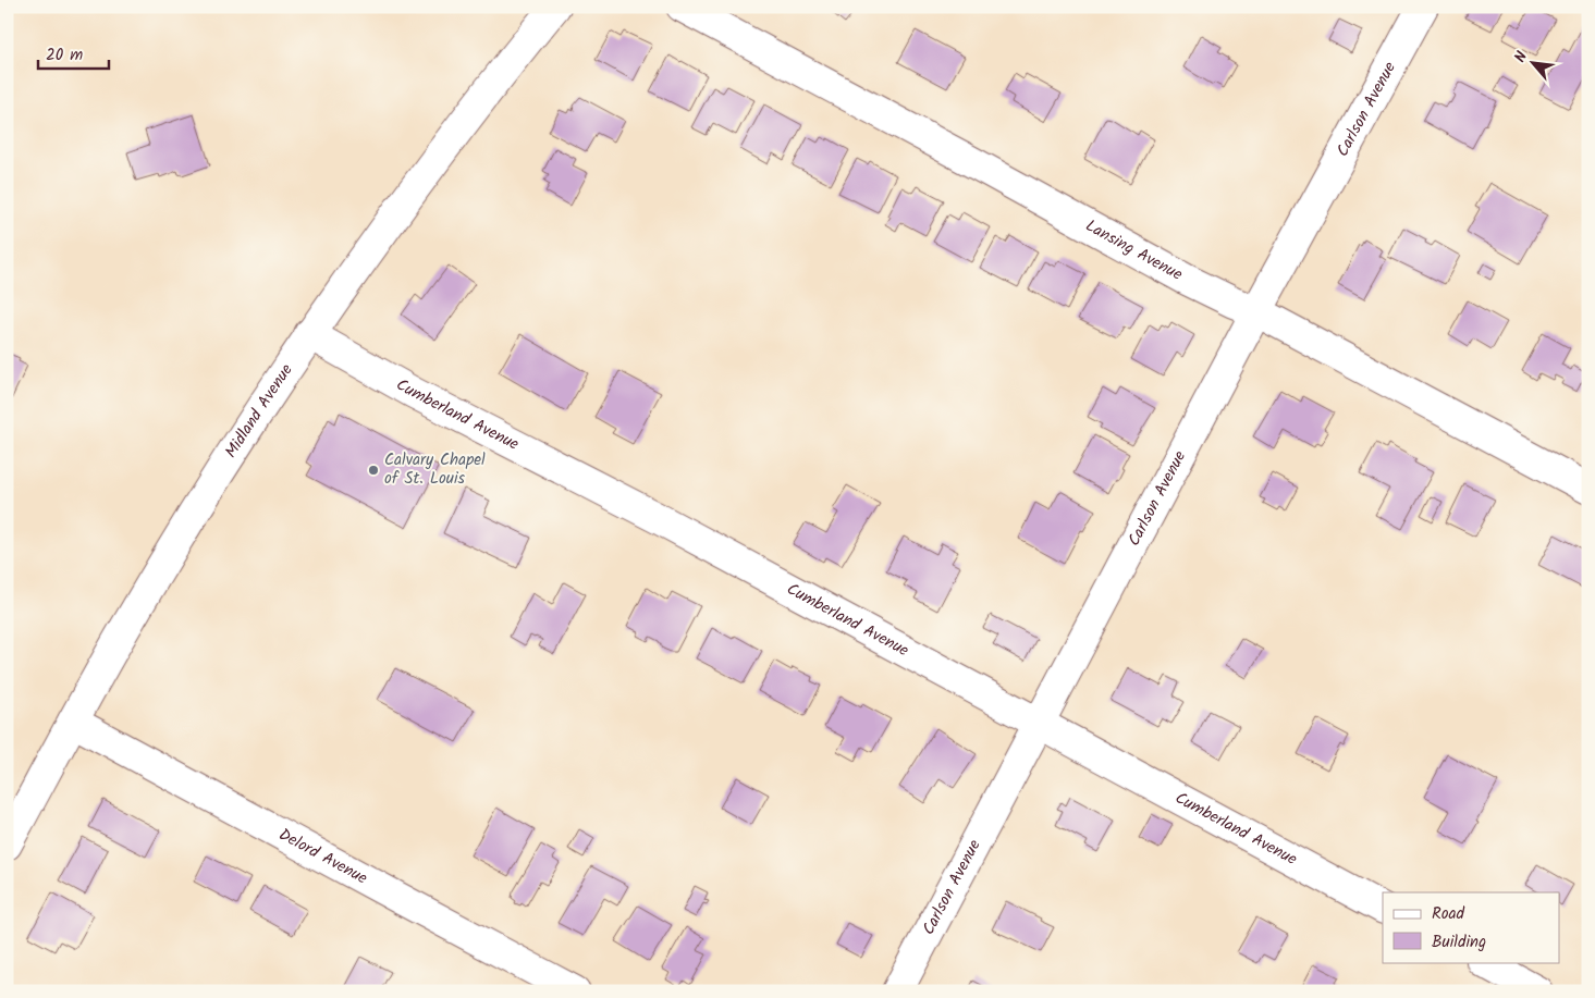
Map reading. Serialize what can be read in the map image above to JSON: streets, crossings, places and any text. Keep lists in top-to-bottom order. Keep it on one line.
{"streets":{"street":["Carlson Avenue","Lansing Avenue","Midland Avenue","Cumberland Avenue","Delord Avenue"]},"crossings":[["Carlson Avenue","Lansing Avenue"],["Carlson Avenue","Cumberland Avenue"],["Midland Avenue","Cumberland Avenue"],["Midland Avenue","Delord Avenue"]],"places":["Calvary Chapel of St. Louis"],"legend":["Road","Building"],"scale_bar":"20 m","north":"top left"}
